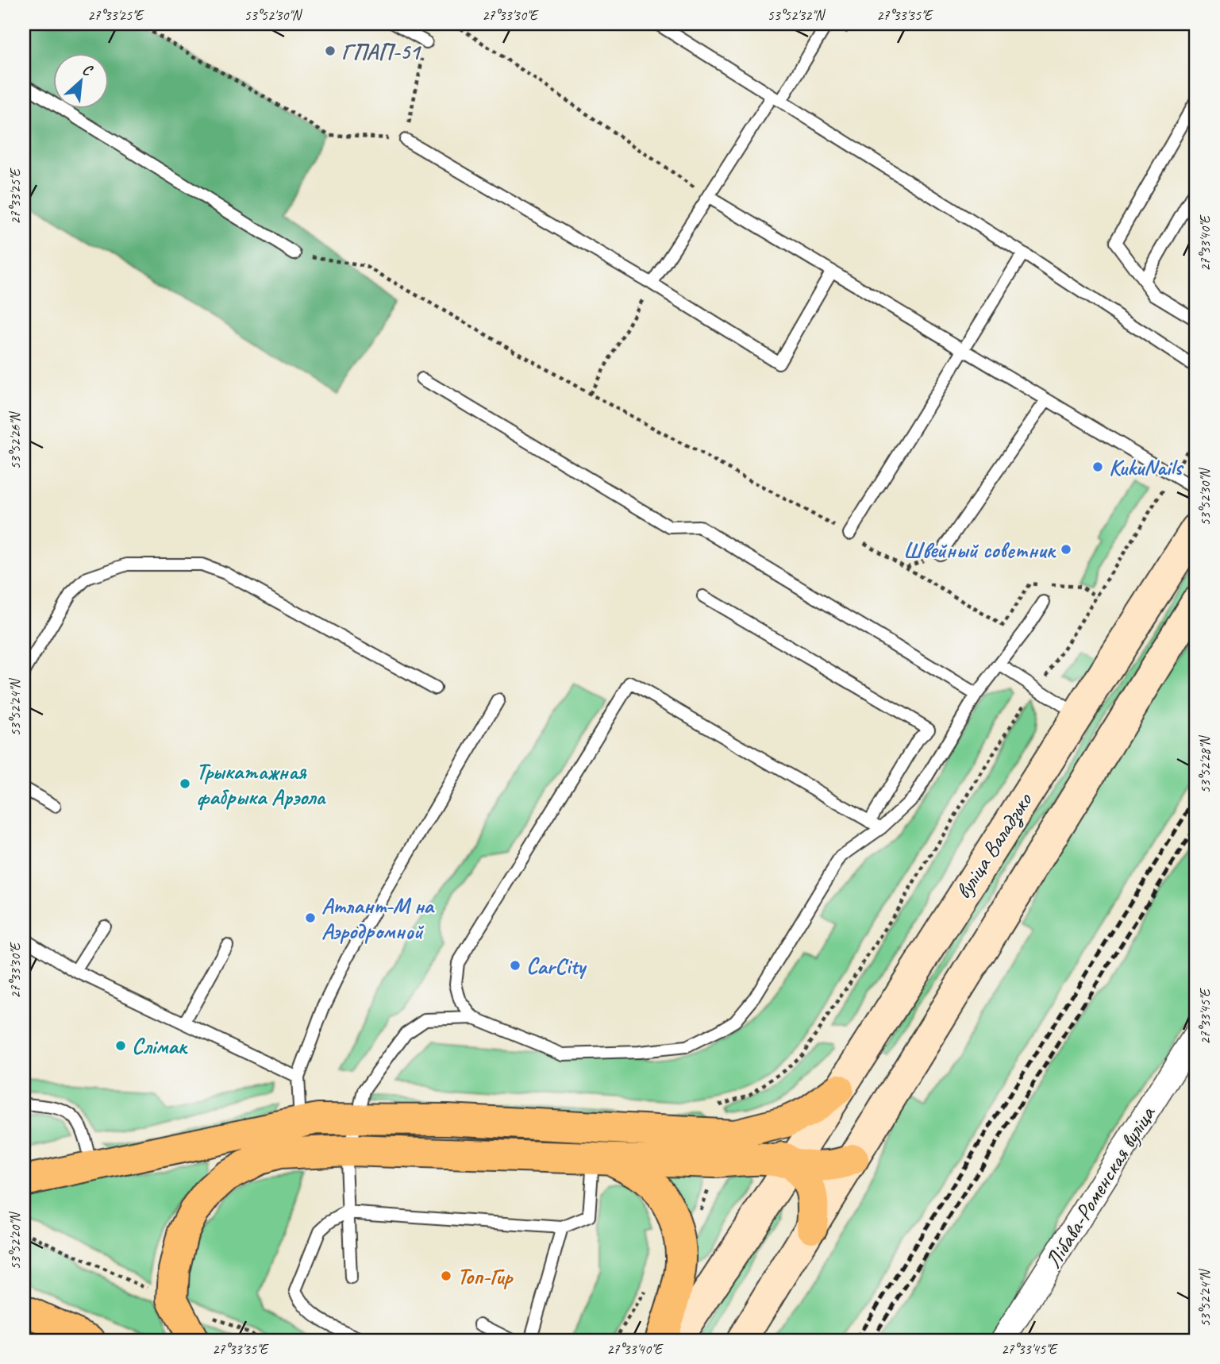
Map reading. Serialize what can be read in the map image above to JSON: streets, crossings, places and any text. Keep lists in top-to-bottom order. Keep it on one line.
{"streets":{"main road":["вуліца Валадзько"],"street":["Лібава-Роменская вуліца"]},"places":["ГПАП-51","KukuNails","Швейный советник","Трыкатажная фабрыка Арэола","Атлант-М на Аэродромной","CarCity","Слімак","Топ-Гир"],"north":"top right","coordinates":["27°33'25\"E","53°52'30\"N","27°33'30\"E","53°52'32\"N","27°33'35\"E","27°33'40\"E","53°52'26\"N","53°52'24\"N","53°52'28\"N","27°33'45\"E","53°52'20\"N"]}
